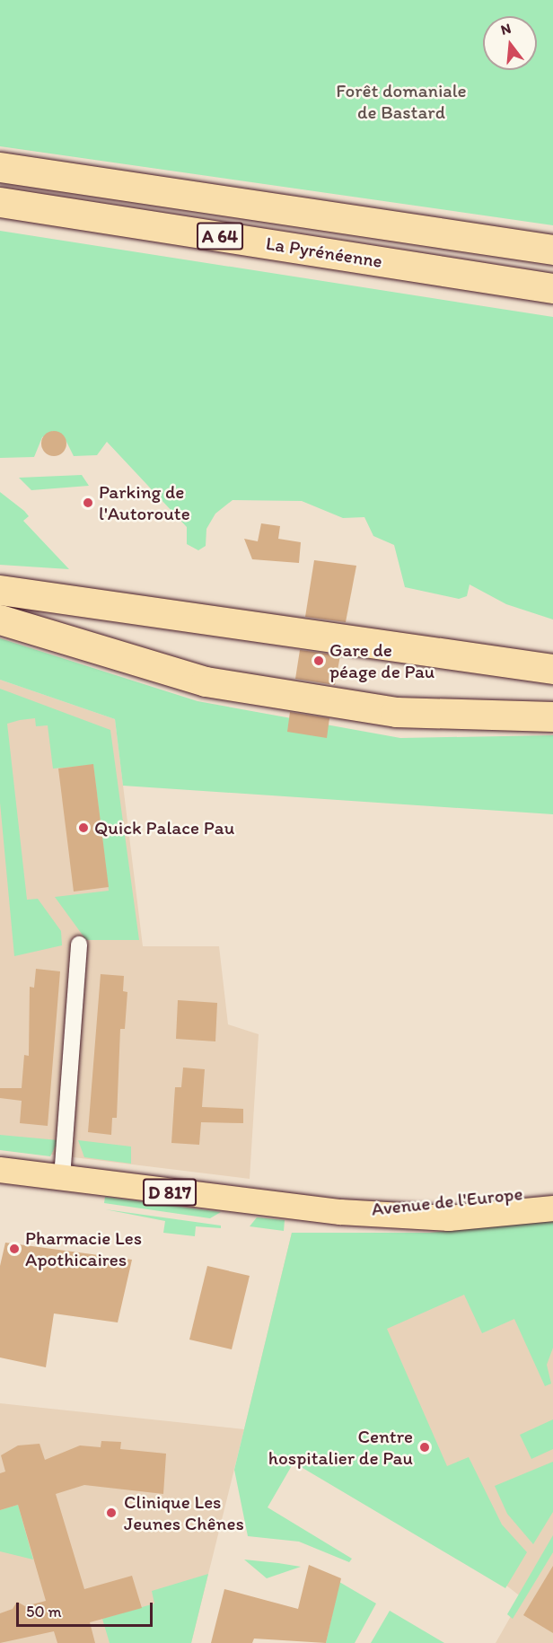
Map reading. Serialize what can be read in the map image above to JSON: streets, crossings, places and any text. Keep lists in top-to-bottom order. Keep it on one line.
{"streets":{"highway":["A 64","La Pyrénéenne"],"main road":["D 817","Avenue de l'Europe"]},"parks":["Forêt domaniale de Bastard"],"places":["Parking de l'Autoroute","Gare de péage de Pau","Quick Palace Pau","Pharmacie Les Apothicaires","Centre hospitalier de Pau","Clinique Les Jeunes Chênes"],"scale_bar":"50 m","north":"top"}
